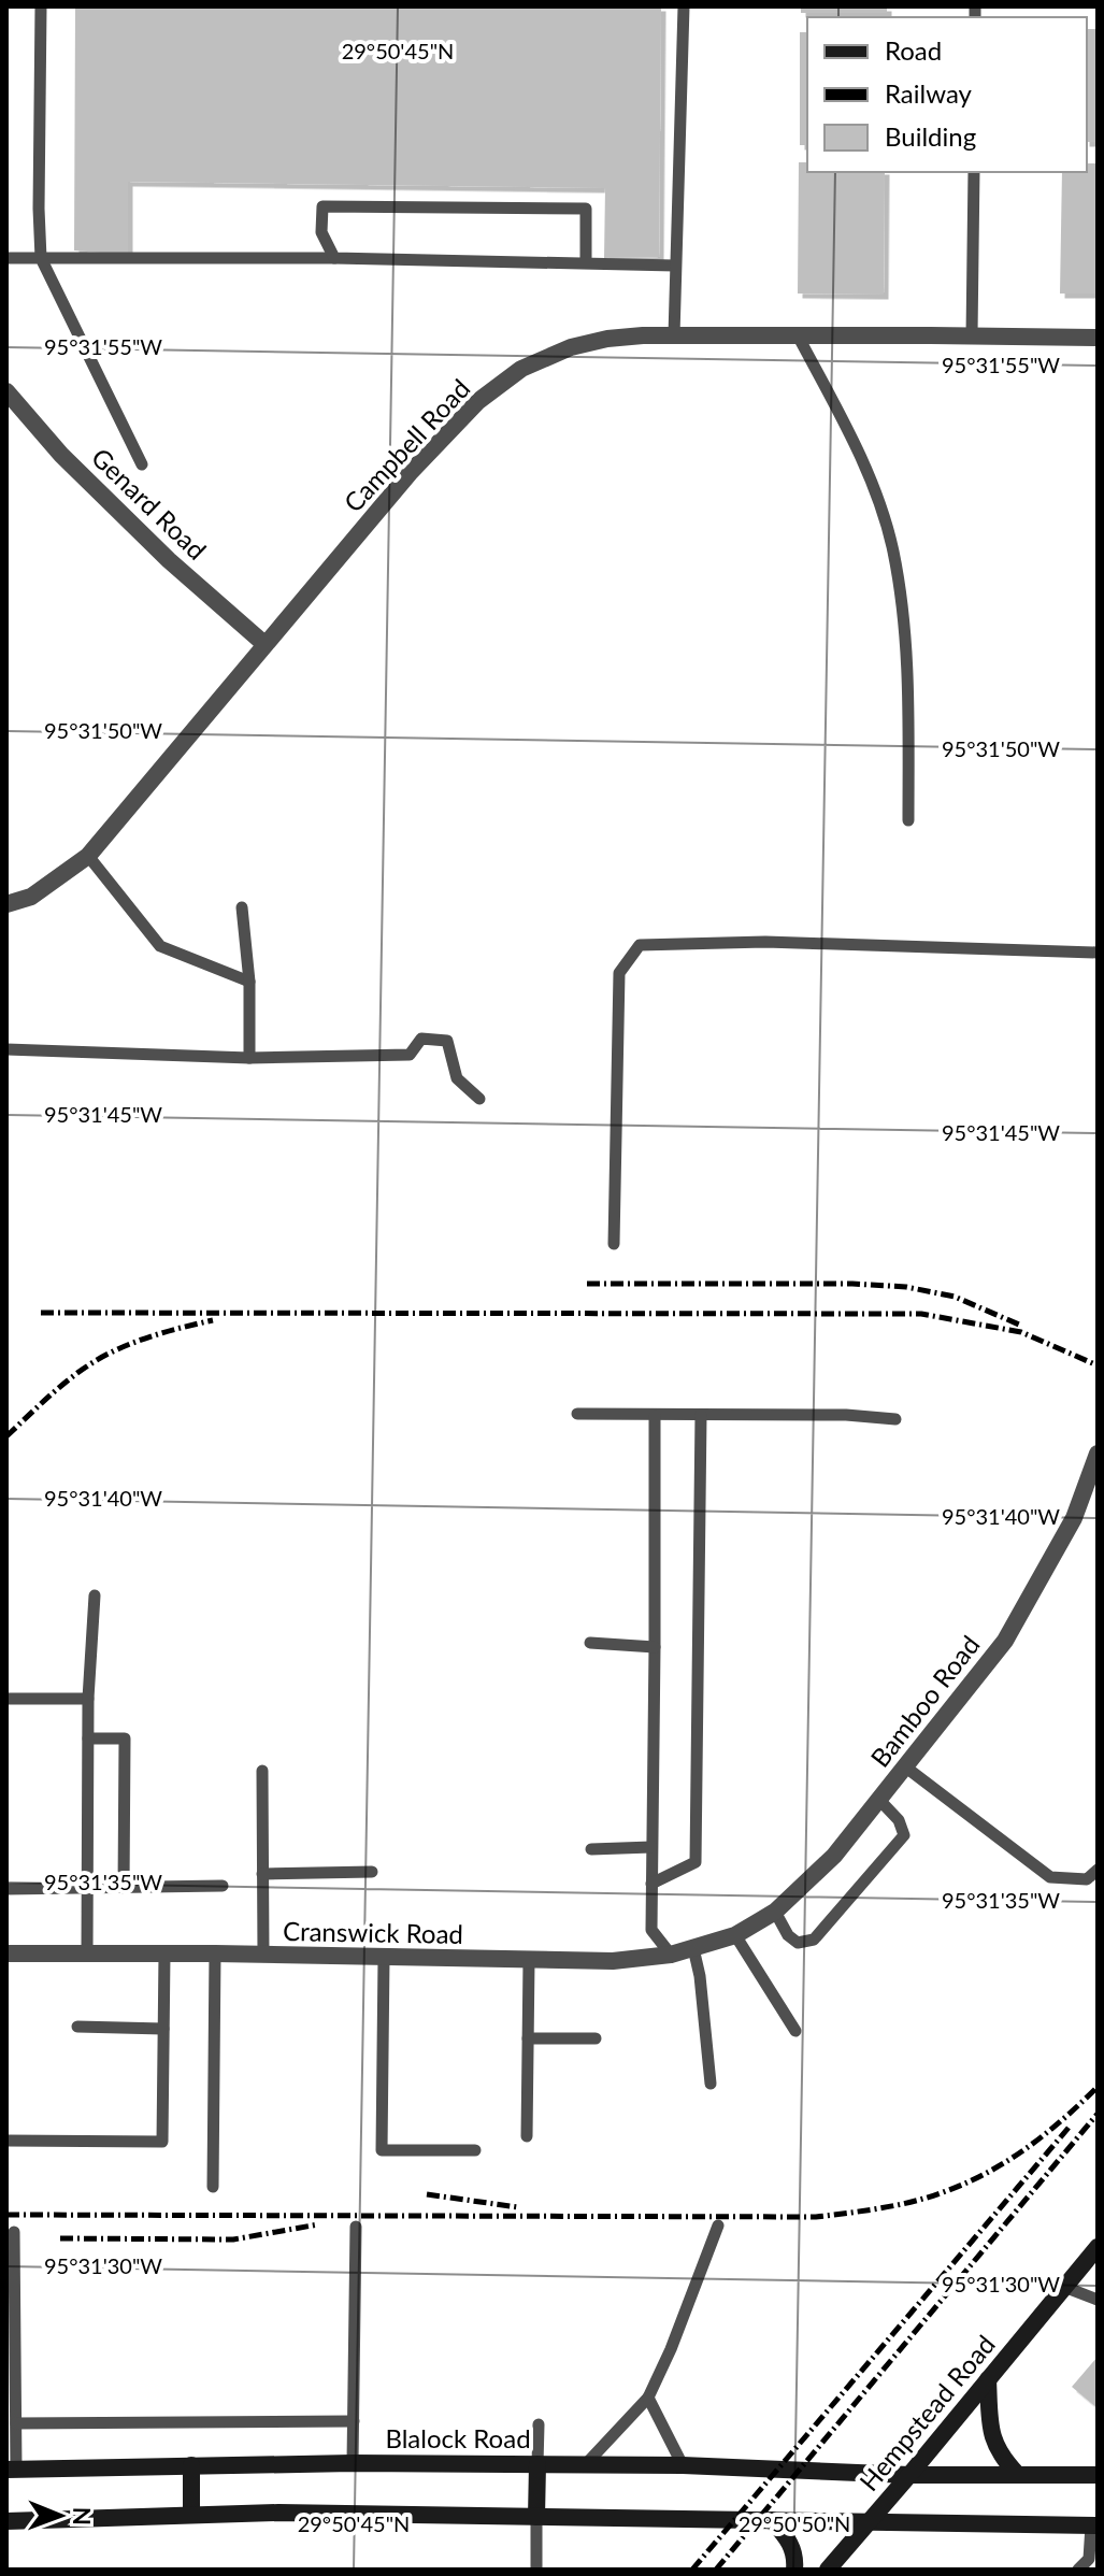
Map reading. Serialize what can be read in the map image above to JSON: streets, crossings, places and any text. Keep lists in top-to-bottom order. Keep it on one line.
{"streets":{"main road":["Hempstead Road","Blalock Road"],"street":["Campbell Road","Genard Road","Bamboo Road","Cranswick Road"]},"crossings":[["Campbell Road","Genard Road"],["Bamboo Road","Cranswick Road"],["Hempstead Road","Blalock Road"]],"legend":["Road","Railway","Building"],"north":"right","coordinates":["29°50'45\"N","95°31'55\"W","95°31'50\"W","95°31'45\"W","95°31'40\"W","95°31'35\"W","95°31'30\"W","29°50'50\"N"]}
